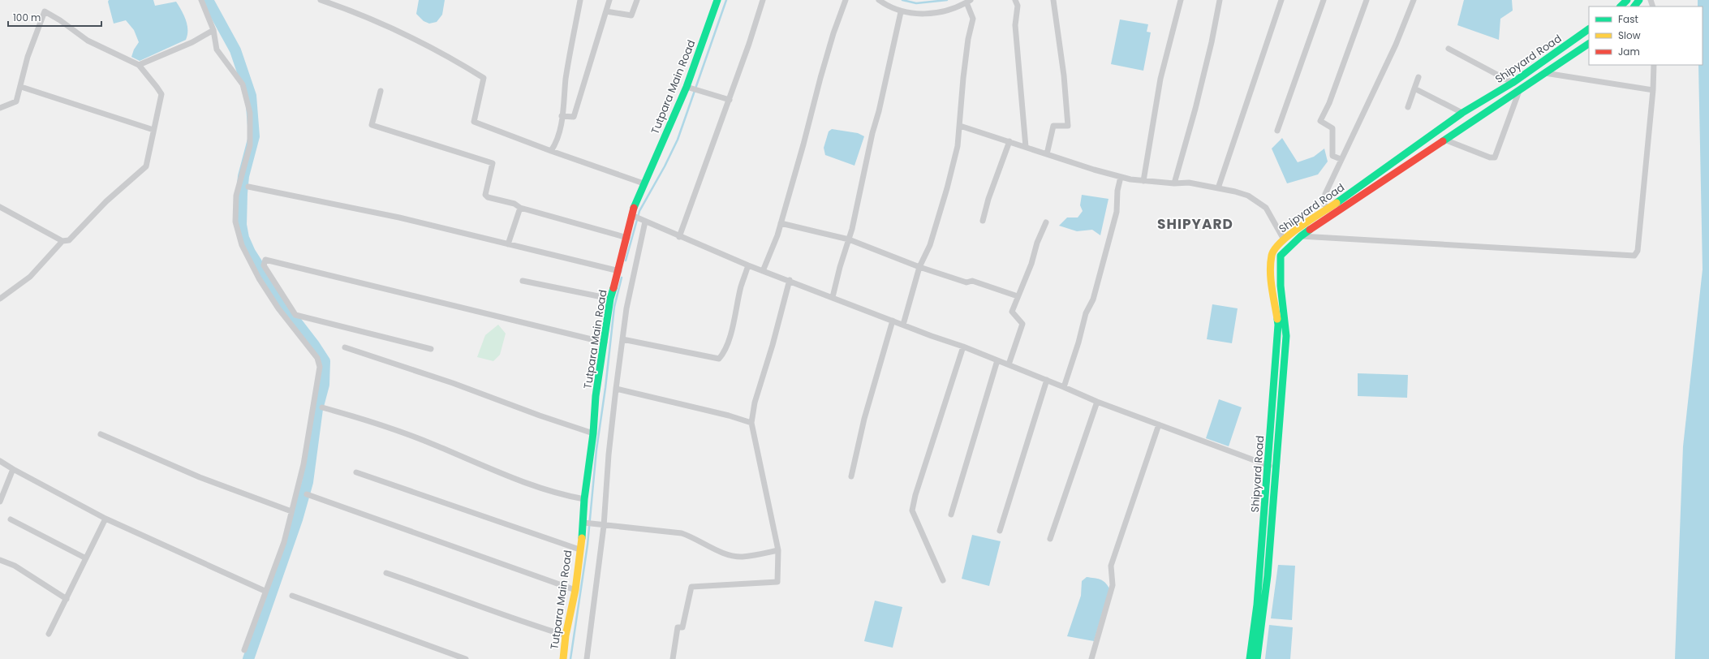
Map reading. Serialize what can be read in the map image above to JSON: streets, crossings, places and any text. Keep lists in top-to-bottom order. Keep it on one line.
{"streets":{"main road":["Shipyard Road","Tutpara Main Road"]},"districts":["SHIPYARD"],"legend":["Fast","Slow","Jam"],"scale_bar":"100 m"}
